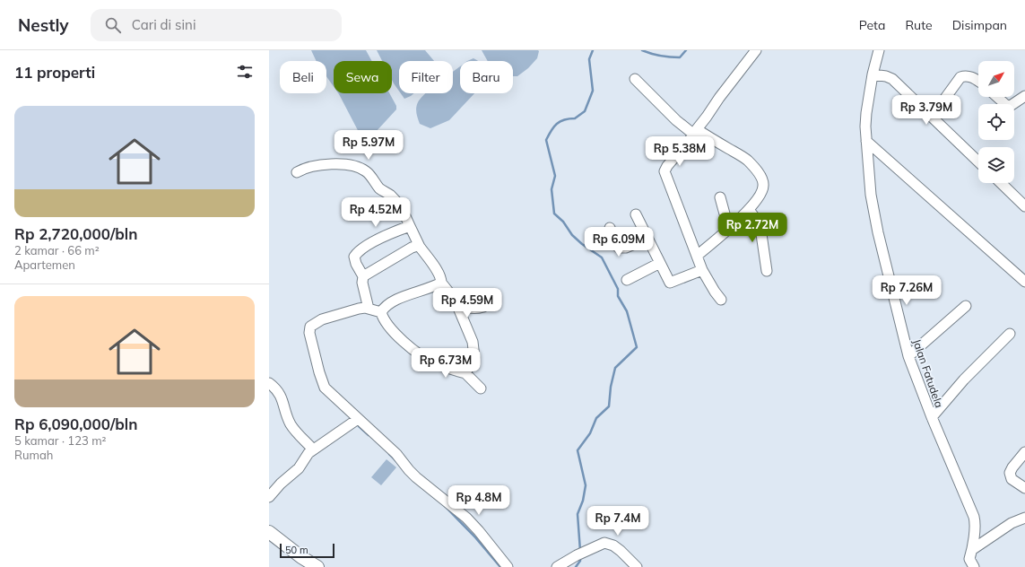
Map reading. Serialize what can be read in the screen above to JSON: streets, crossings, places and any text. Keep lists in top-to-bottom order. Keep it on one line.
{"streets":{"street":["Jalan Fatudela"]},"scale_bar":"50 m","north":"top right","page":{"header":"Nestly","search":"Cari di sini","nav":["Peta","Rute","Disimpan"],"heading":"11 properti","chip":["Beli","Sewa","Filter","Baru"],"list":[{"name":"Rp 2,720,000/bln","note":"2 kamar · 66 m² · Apartemen"},{"name":"Rp 6,090,000/bln","note":"5 kamar · 123 m² · Rumah"}],"price":["Rp 3.79M","Rp 5.97M","Rp 5.38M","Rp 4.52M","Rp 2.72M","Rp 6.09M","Rp 7.26M","Rp 4.59M","Rp 6.73M","Rp 4.8M","Rp 7.4M"],"scale":"50 m"}}
